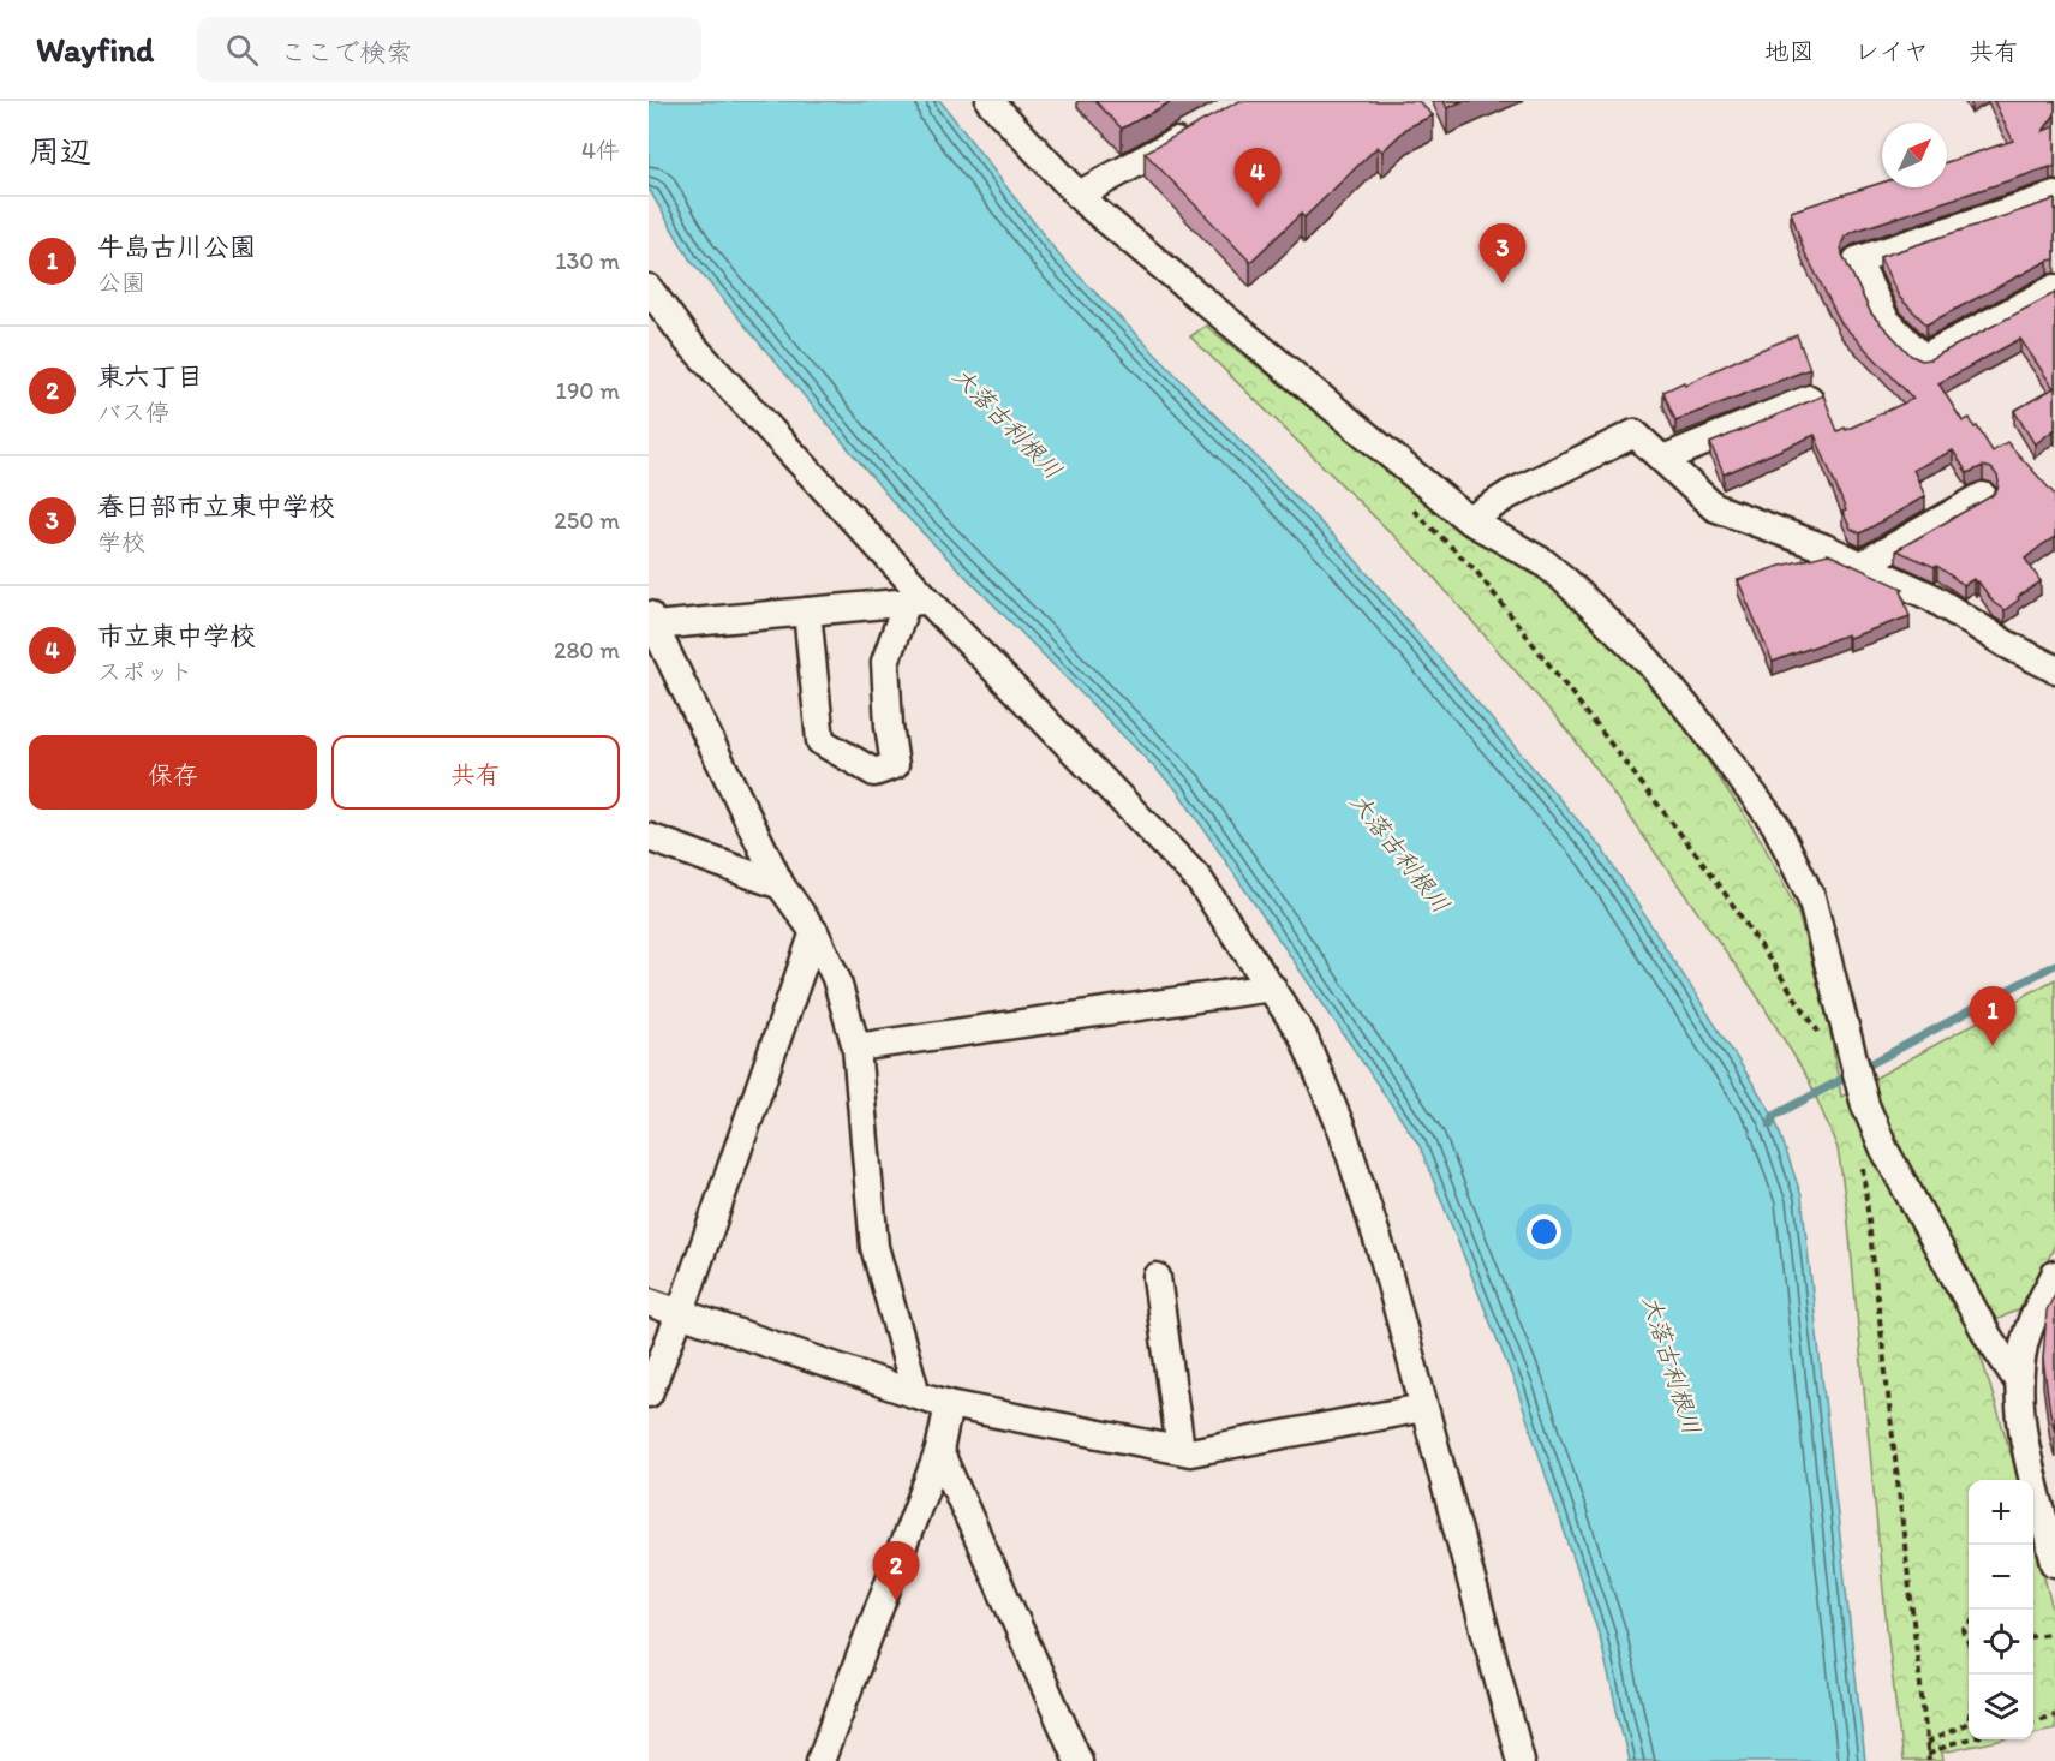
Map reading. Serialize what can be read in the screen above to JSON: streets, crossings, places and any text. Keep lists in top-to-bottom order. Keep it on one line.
{"water":["大落古利根川"],"north":"top right","page":{"header":"Wayfind","search":"ここで検索","nav":["地図","レイヤ","共有"],"heading":["周辺","4件"],"pins":["4","3","1","2"],"list":[{"mark":"1","name":"牛島古川公園","note":"公園","value":"130 m"},{"mark":"2","name":"東六丁目","note":"バス停","value":"190 m"},{"mark":"3","name":"春日部市立東中学校","note":"学校","value":"250 m"},{"mark":"4","name":"市立東中学校","note":"スポット","value":"280 m"}],"buttons":["保存","共有"],"map_buttons":["+","−"]}}
